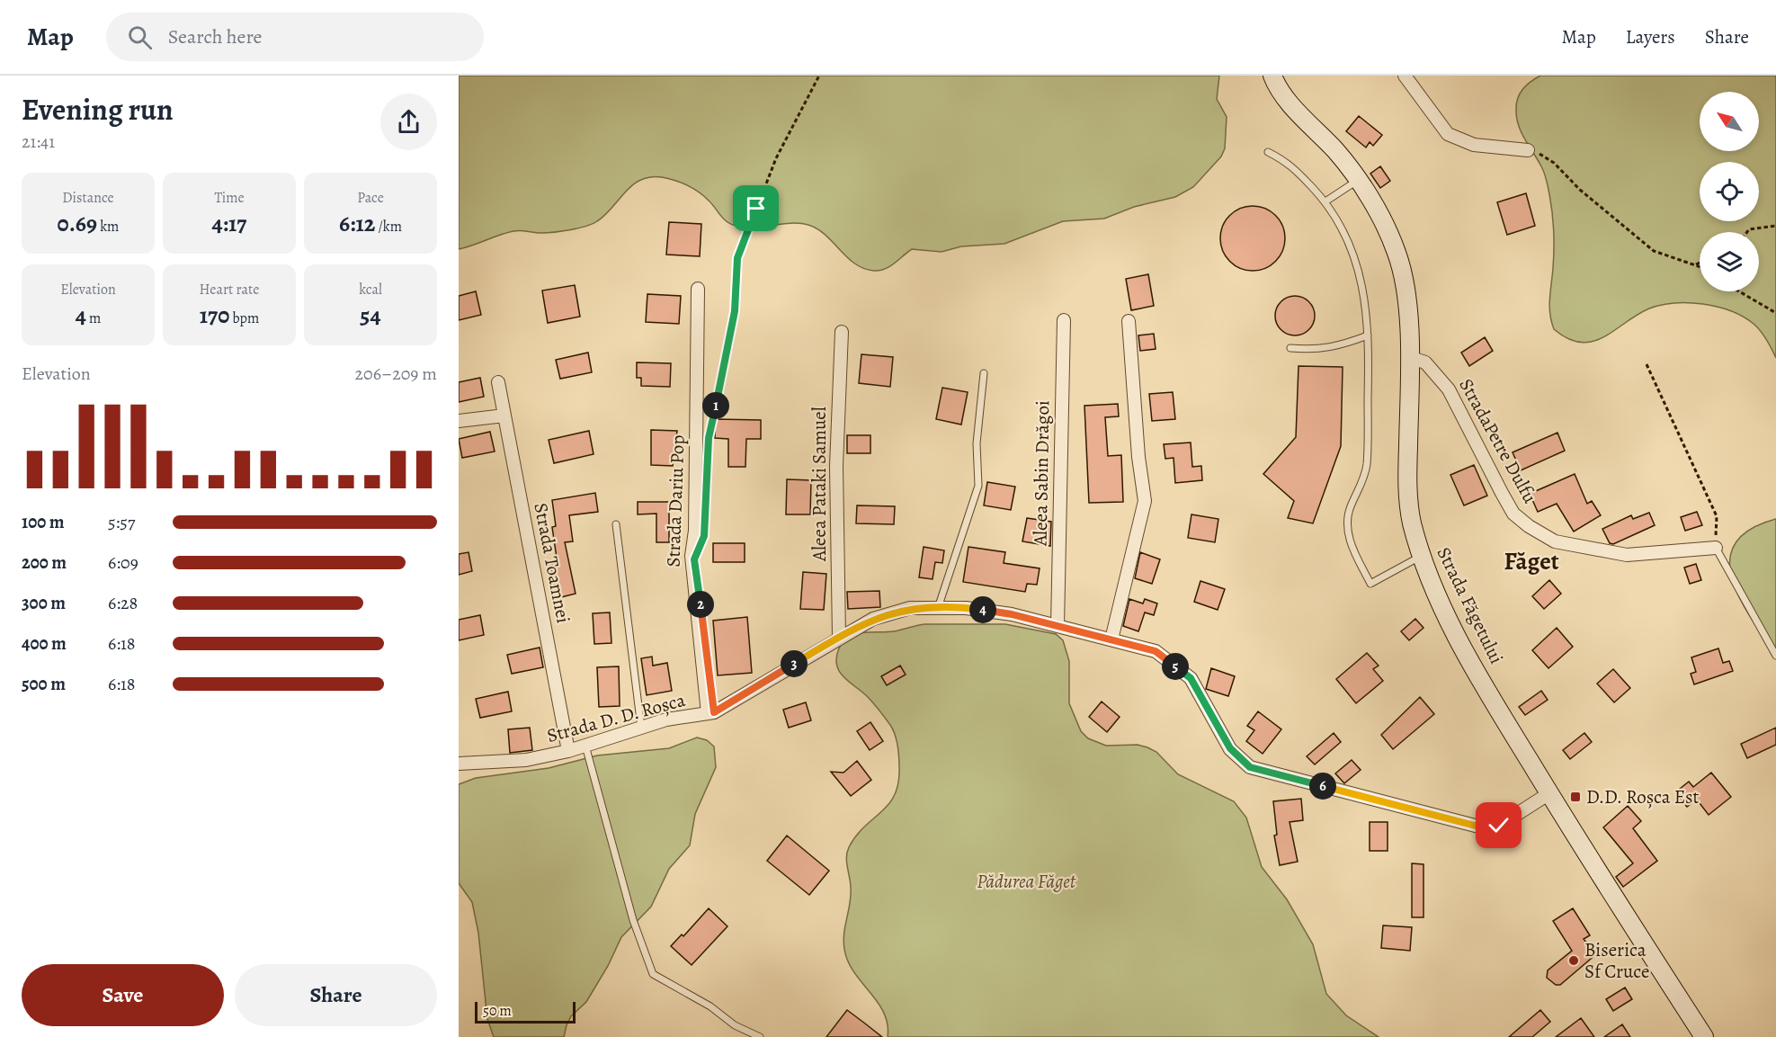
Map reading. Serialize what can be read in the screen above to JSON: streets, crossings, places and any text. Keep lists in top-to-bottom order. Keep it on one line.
{"streets":{"main road":["Strada Făgetului"],"street":["StradaPetre Dulfu","Aleea Sabin Drăgoi","Aleea Pataki Samuel","Strada Dariu Pop","Strada Toamnei","Strada D. D. Roșca"]},"crossings":[["StradaPetre Dulfu","Strada Făgetului"],["Aleea Sabin Drăgoi","Strada D. D. Roșca"],["Aleea Pataki Samuel","Strada D. D. Roșca"],["Strada Dariu Pop","Strada D. D. Roșca"],["Strada Toamnei","Strada D. D. Roșca"],["Strada Făgetului","Strada D. D. Roșca"]],"districts":["Făget"],"parks":["Pădurea Făget"],"places":{"transit":["D.D. Roșca Est"],"other":["Biserica Sf Cruce"]},"scale_bar":"50 m","north":"top left","page":{"header":"Map","search":"Search here","nav":["Map","Layers","Share"],"heading":["Evening run","21:41"],"stats":[["Distance","0.69 km"],["Time","4:17"],["Pace","6:12 /km"],["Elevation","4 m"],["Heart rate","170 bpm"],["kcal","54"]],"chart":["Elevation","206–209 m"],"pins":["1","2","4","3","5","6"],"list":[{"name":"100 m","note":"5:57"},{"name":"200 m","note":"6:09"},{"name":"300 m","note":"6:28"},{"name":"400 m","note":"6:18"},{"name":"500 m","note":"6:18"}],"buttons":["Save","Share"],"scale":"50 m"}}
